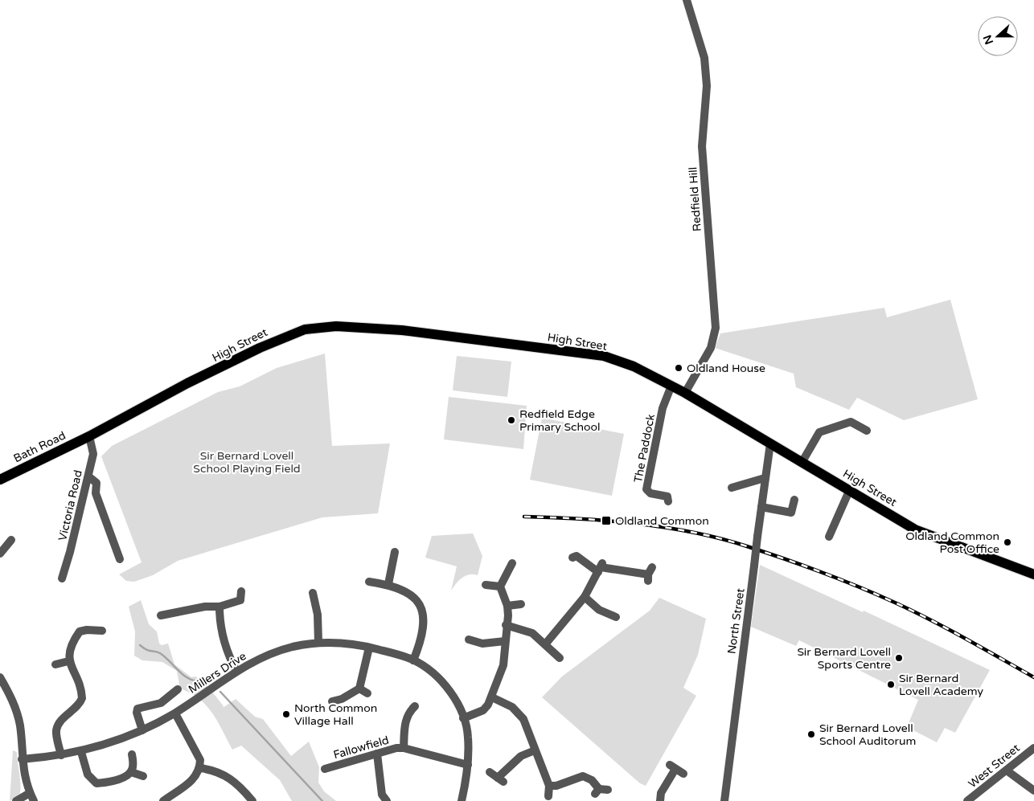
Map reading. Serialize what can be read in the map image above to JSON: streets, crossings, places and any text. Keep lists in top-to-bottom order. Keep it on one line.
{"streets":{"main road":["High Street","Bath Road"],"street":["Redfield Hill","The Paddock","Victoria Road","North Street","Millers Drive","Fallowfield","West Street"]},"crossings":[["Redfield Hill","High Street"],["High Street","Bath Road"],["High Street","The Paddock"],["High Street","Victoria Road"],["High Street","North Street"],["Bath Road","Victoria Road"],["Millers Drive","Fallowfield"]],"parks":["Sir Bernard Lovell School Playing Field"],"places":{"other":["Oldland House","Redfield Edge Primary School","Oldland Common Post Office","Sir Bernard Lovell Sports Centre","Sir Bernard Lovell Academy","North Common Village Hall","Sir Bernard Lovell School Auditorum"],"transit":["Oldland Common"]},"north":"left"}
